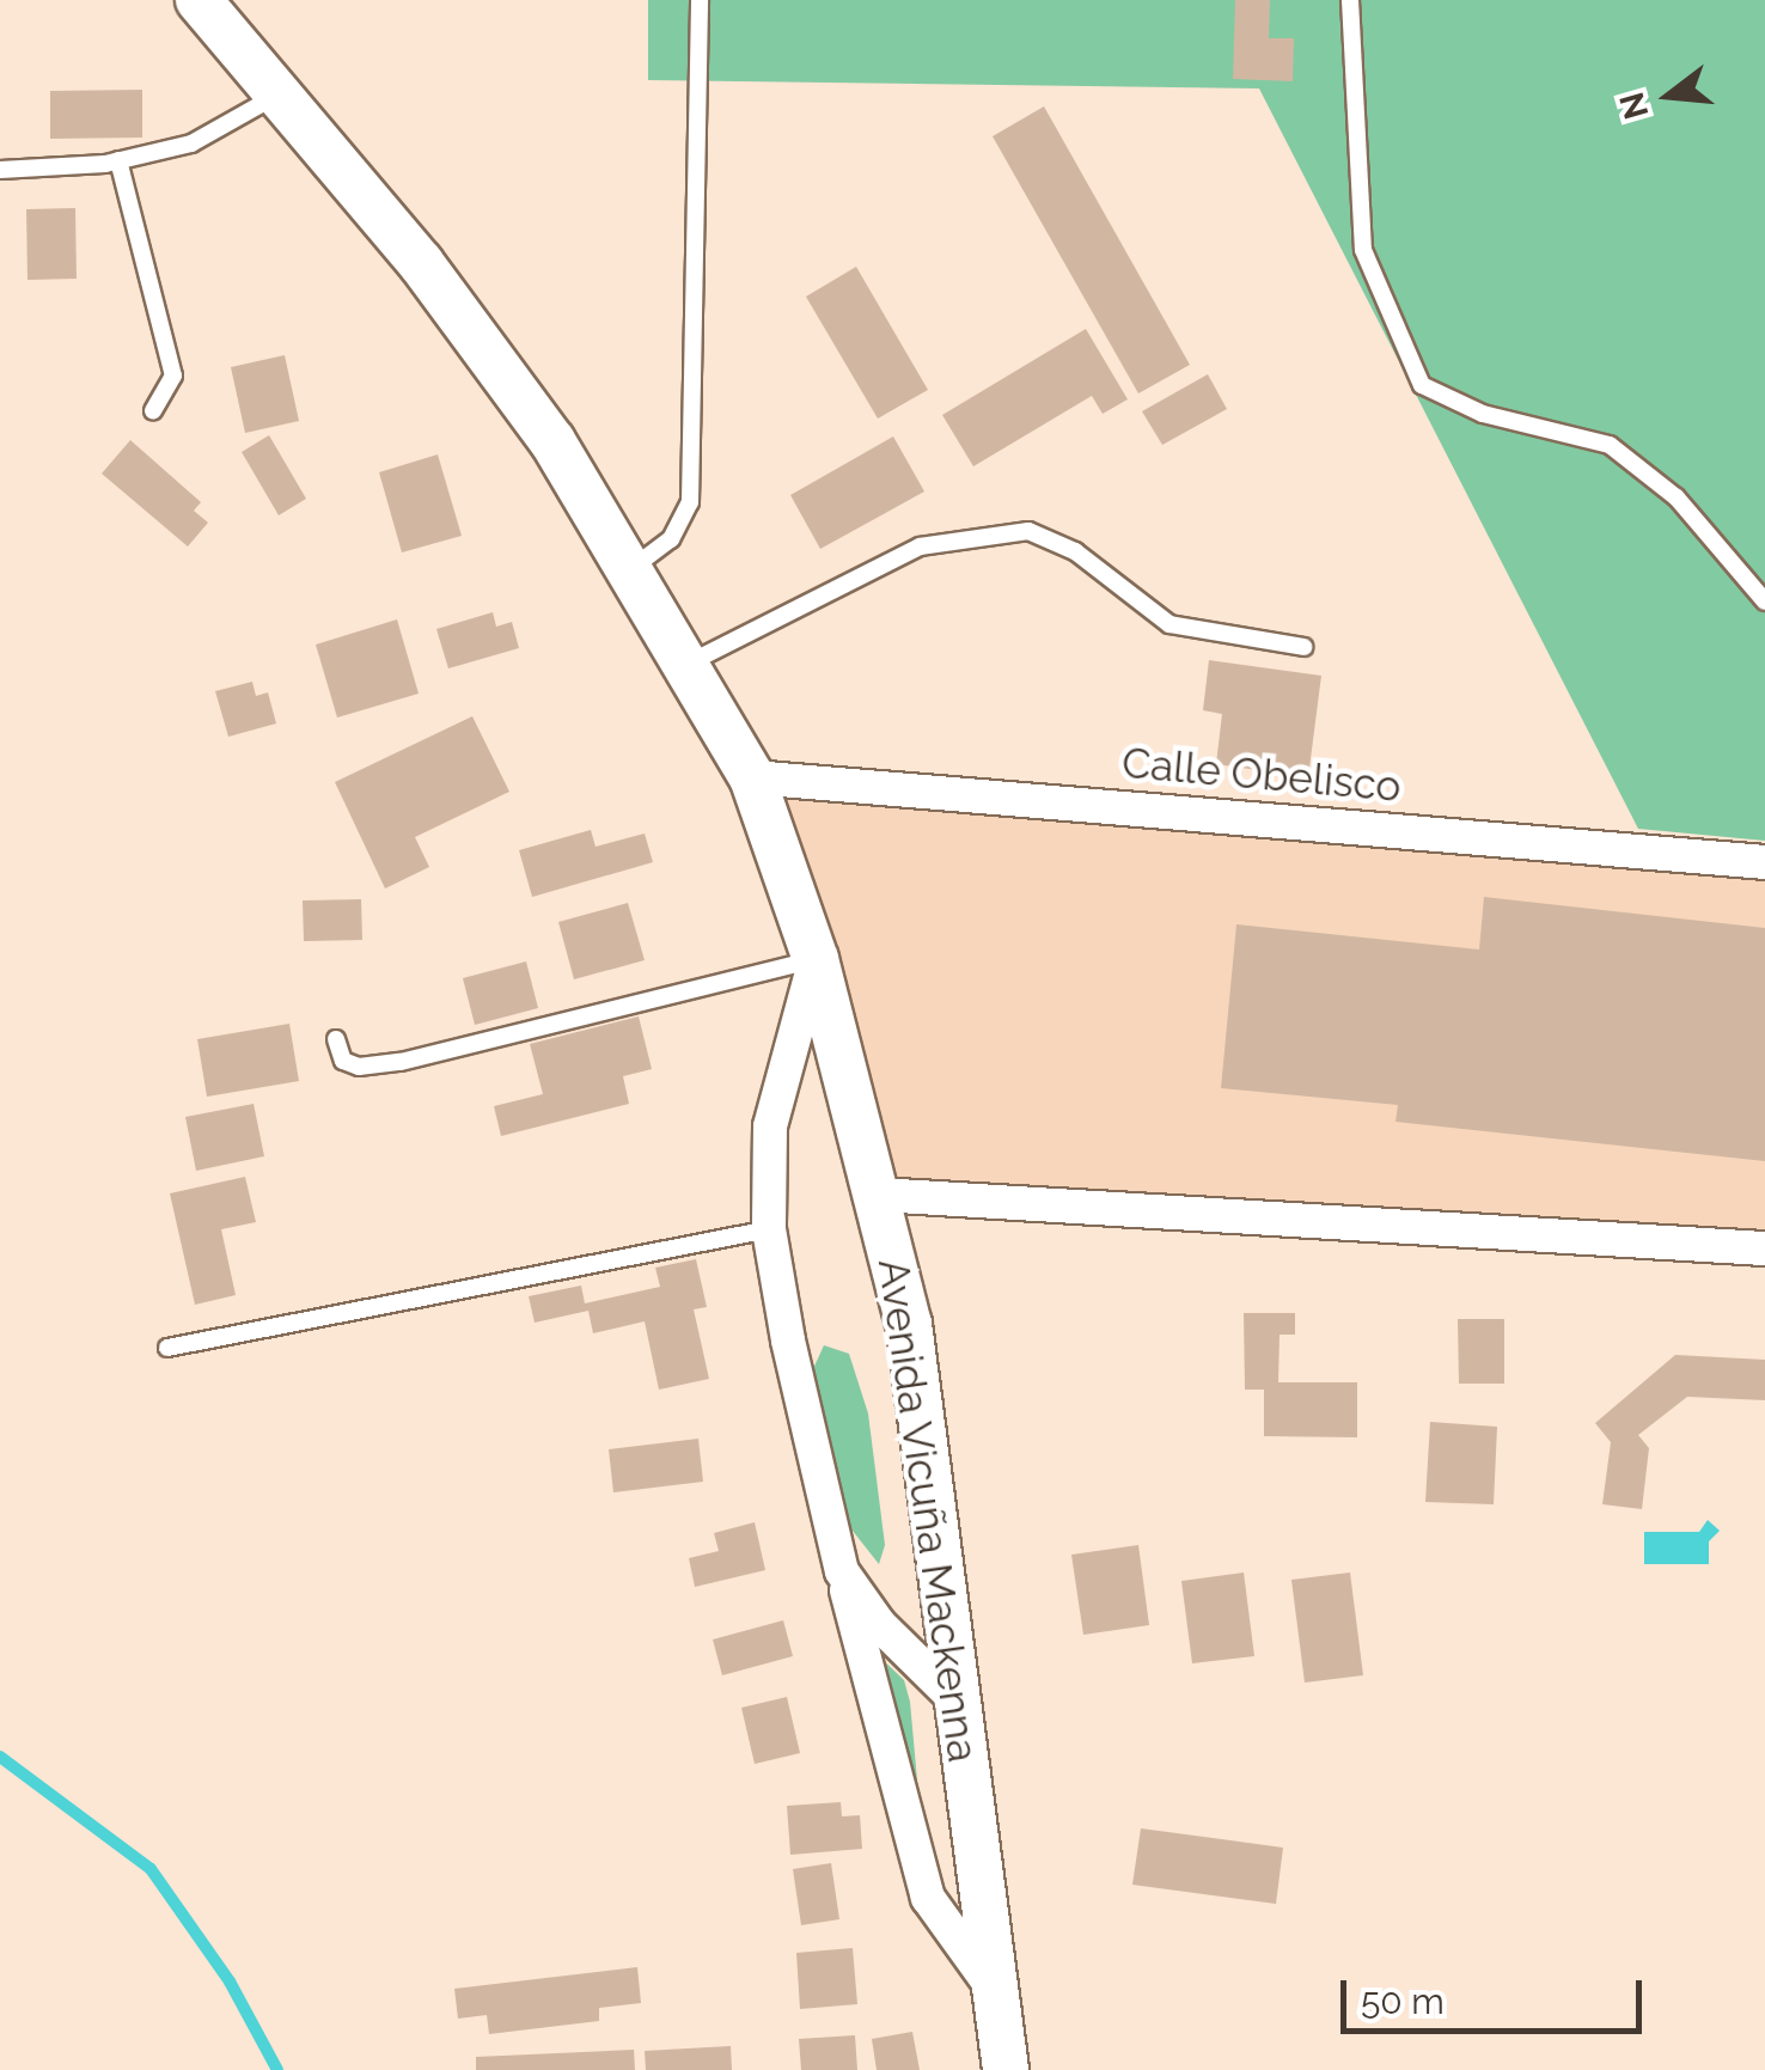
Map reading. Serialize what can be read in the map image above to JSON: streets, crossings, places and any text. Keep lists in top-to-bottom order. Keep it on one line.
{"streets":{"main road":["Avenida Vicuña Mackenna"],"street":["Calle Obelisco"]},"crossings":[["Calle Obelisco","Avenida Vicuña Mackenna"]],"scale_bar":"50 m","north":"left"}
